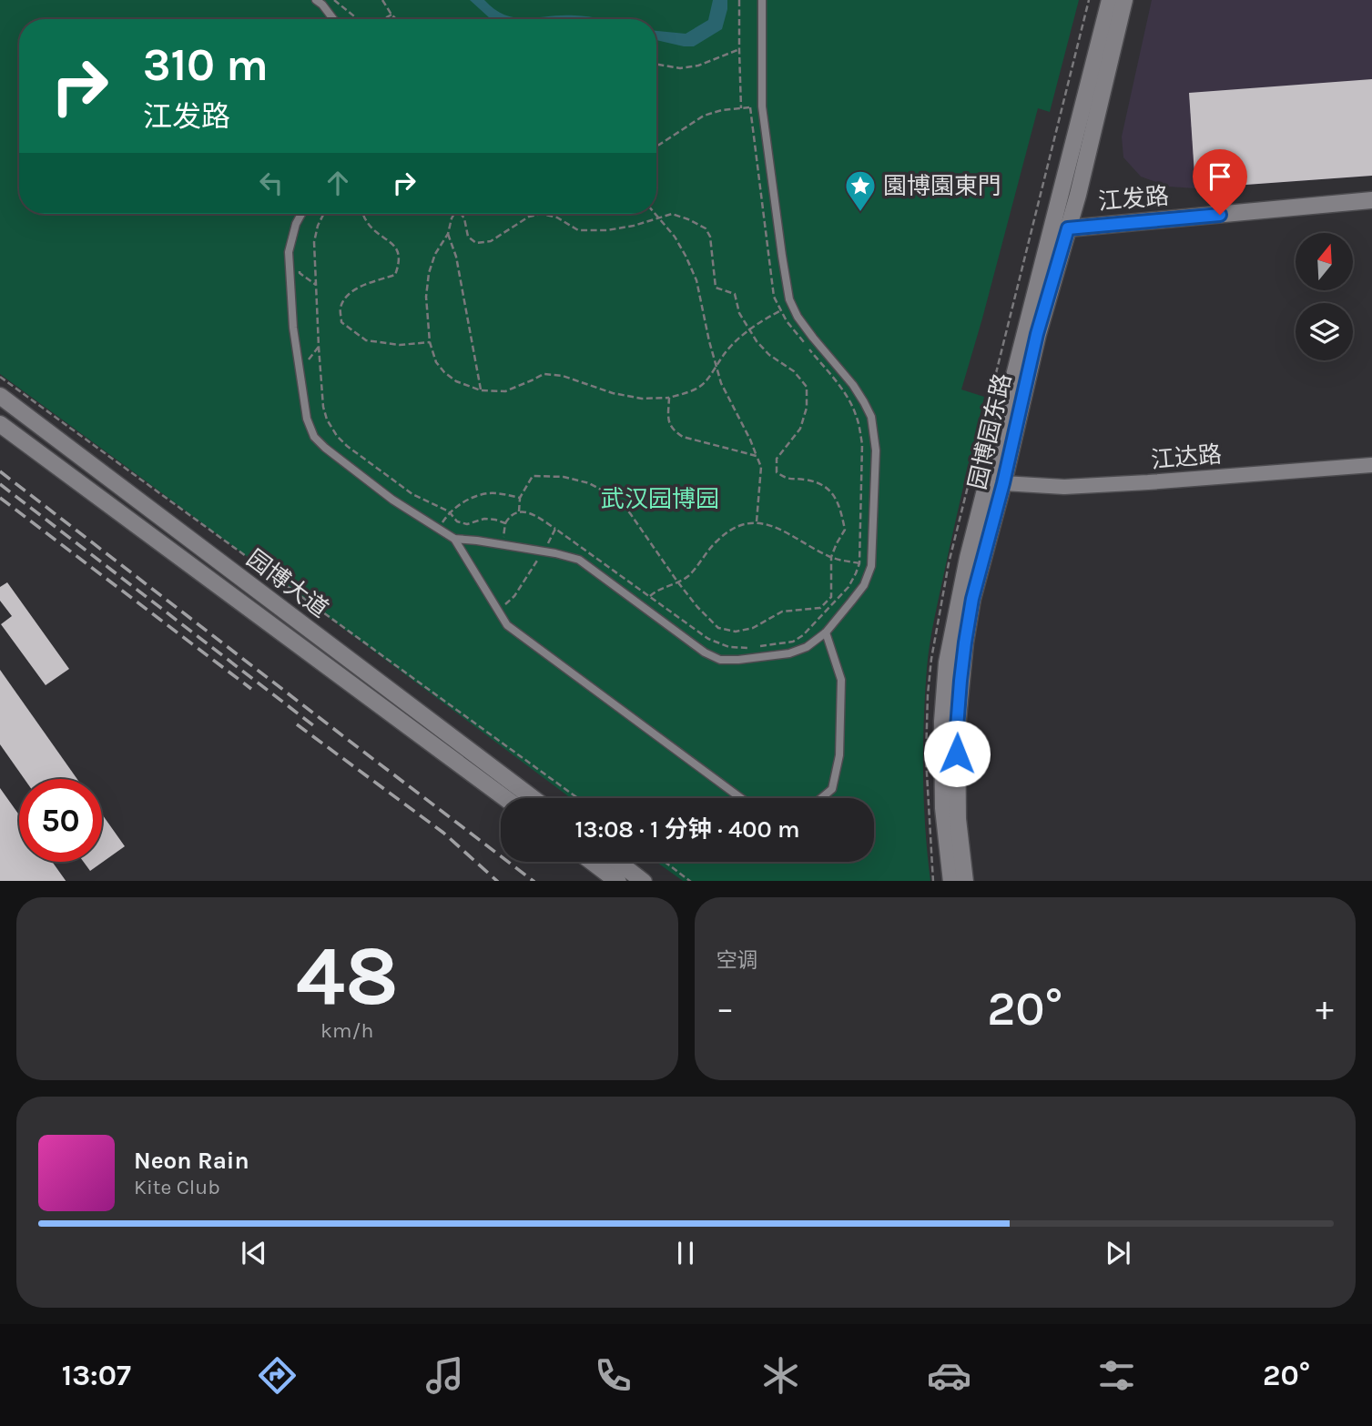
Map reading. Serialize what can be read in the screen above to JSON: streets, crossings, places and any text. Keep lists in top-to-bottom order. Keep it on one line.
{"streets":{"main road":["江发路","园博园东路","园博大道"],"street":["江达路"]},"crossings":[["江发路","园博园东路"],["园博园东路","江达路"]],"parks":["武汉园博园"],"places":{"place":["園博園東門"]},"north":"top","page":{"turn":["310 m","江发路"],"limit":"50","trip":"13:08 · 1 分钟 · 400 m","tile":[["48","km/h"],"空调"],"heat":["−","20°","+"],"song":["Neon Rain","Kite Club"],"tabs":["13:07","20°"]}}
